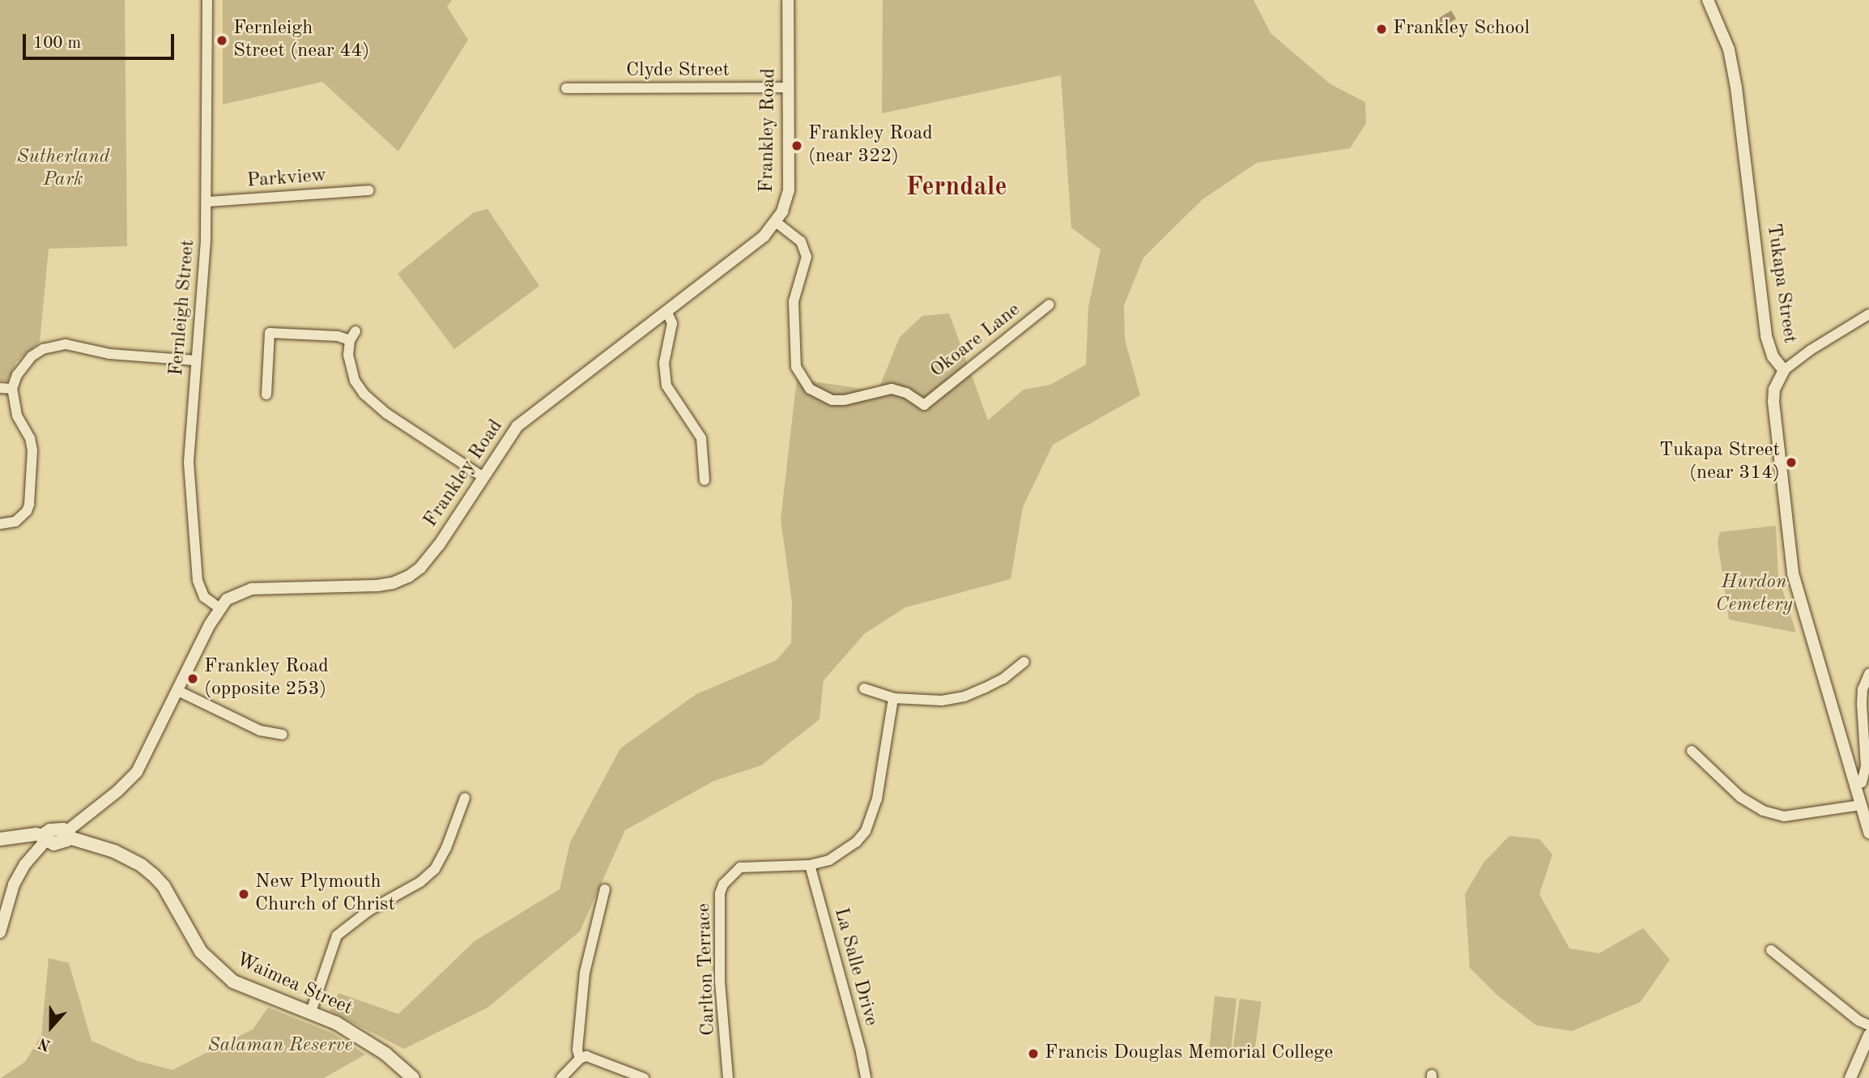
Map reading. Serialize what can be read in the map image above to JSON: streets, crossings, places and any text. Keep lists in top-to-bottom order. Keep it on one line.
{"streets":{"main road":["Waimea Street"],"street":["Clyde Street","Frankley Road","Parkview","Tukapa Street","Fernleigh Street","Okoare Lane","La Salle Drive","Carlton Terrace"]},"crossings":[["Clyde Street","Frankley Road"],["Frankley Road","Fernleigh Street"],["Frankley Road","Okoare Lane"],["Frankley Road","Waimea Street"],["Parkview","Fernleigh Street"],["La Salle Drive","Carlton Terrace"]],"districts":["Ferndale"],"parks":["Sutherland Park","Hurdon Cemetery","Salaman Reserve"],"places":["Frankley School","Fernleigh Street (near 44)","Frankley Road (near 322)","Tukapa Street (near 314)","Frankley Road (opposite 253)","New Plymouth Church of Christ","Francis Douglas Memorial College"],"scale_bar":"100 m","north":"bottom"}
